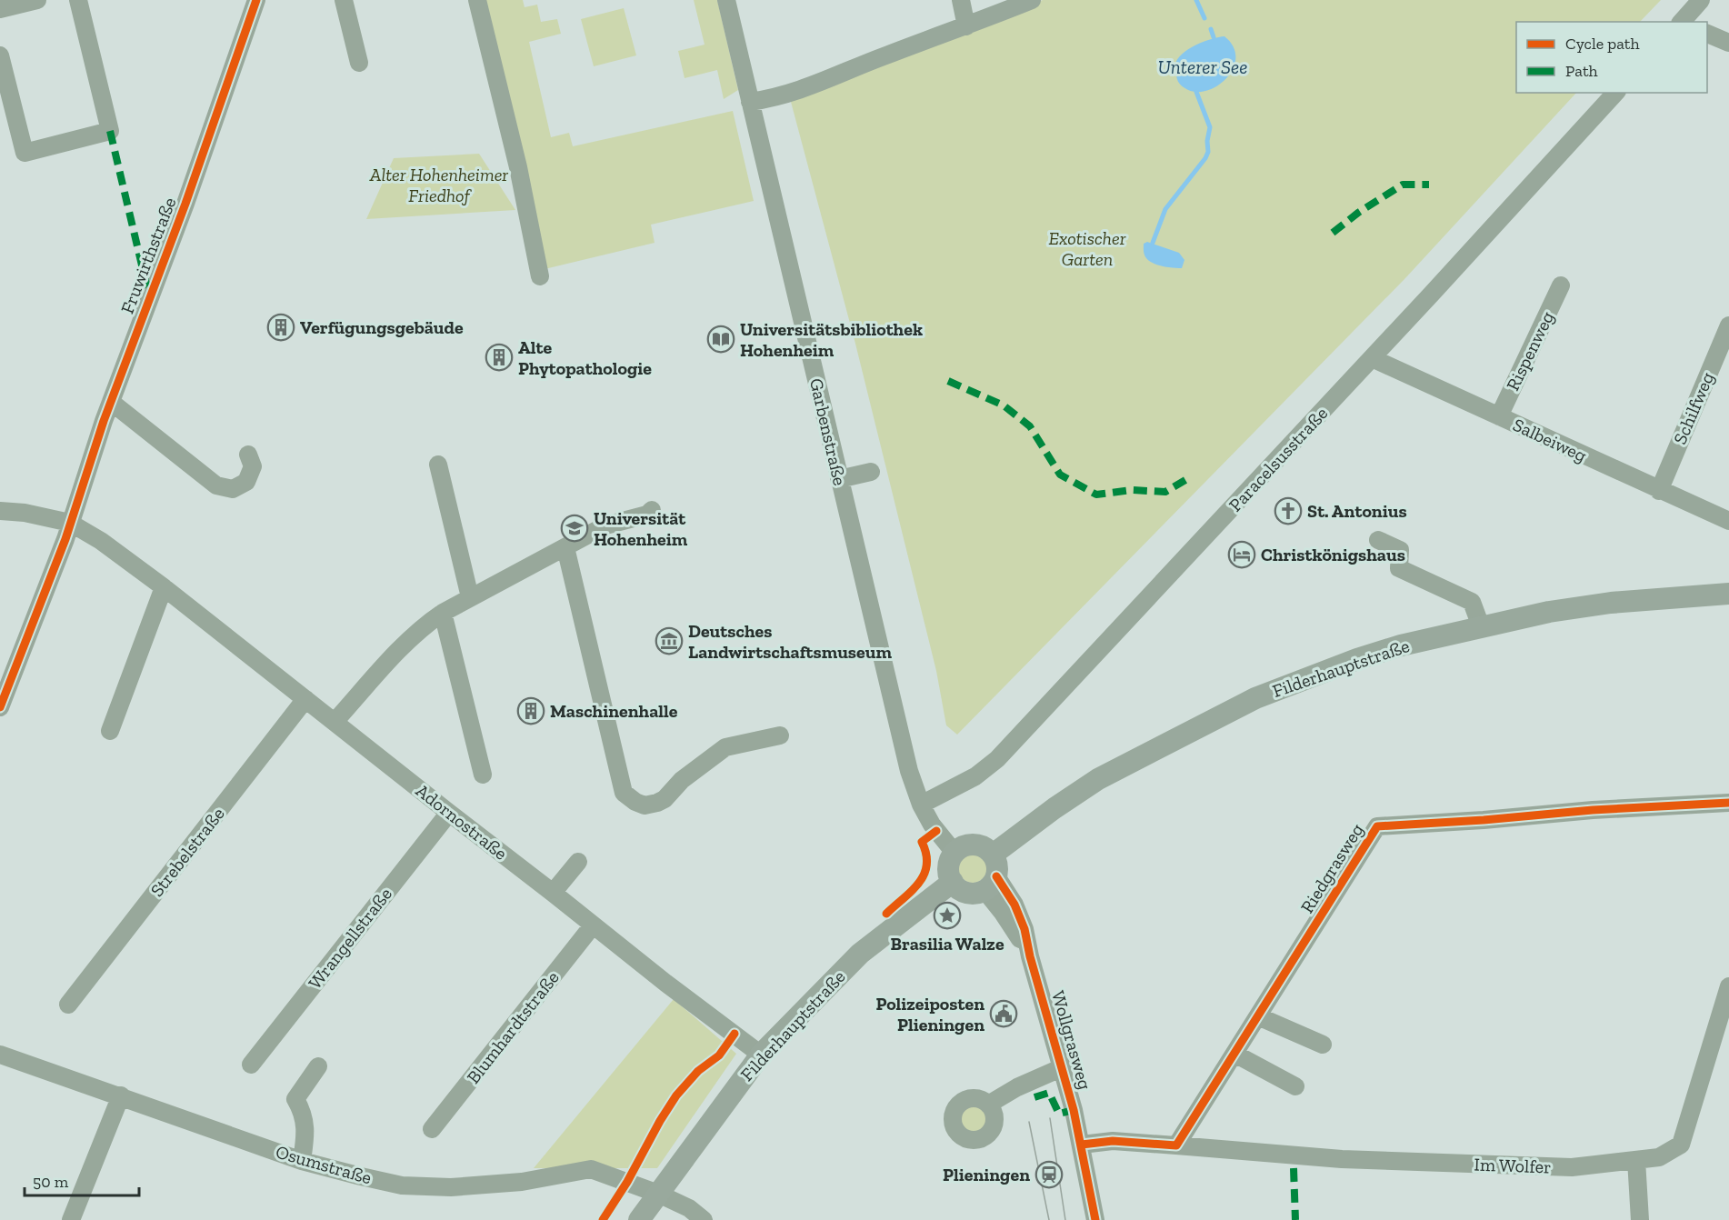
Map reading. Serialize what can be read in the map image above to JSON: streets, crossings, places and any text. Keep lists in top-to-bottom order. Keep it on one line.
{"streets":{"main road":["Filderhauptstraße"],"street":["Fruwirthstraße","Rispenweg","Schilfweg","Garbenstraße","Salbeiweg","Paracelsusstraße","Adornostraße","Strebelstraße","Riedgrasweg","Wrangellstraße","Blumhardtstraße","Wollgrasweg","Osumstraße","Im Wolfer"]},"crossings":[["Fruwirthstraße","Adornostraße"],["Rispenweg","Salbeiweg"],["Schilfweg","Salbeiweg"],["Garbenstraße","Paracelsusstraße"],["Garbenstraße","Filderhauptstraße"],["Garbenstraße","Wollgrasweg"],["Salbeiweg","Paracelsusstraße"],["Filderhauptstraße","Adornostraße"],["Filderhauptstraße","Wollgrasweg"],["Filderhauptstraße","Osumstraße"],["Adornostraße","Strebelstraße"],["Adornostraße","Wrangellstraße"],["Adornostraße","Blumhardtstraße"],["Riedgrasweg","Im Wolfer"]],"water":["Unterer See"],"parks":["Alter Hohenheimer Friedhof","Exotischer Garten"],"places":{"building":["Verfügungsgebäude","Alte Phytopathologie","Maschinenhalle"],"library":["Universitätsbibliothek Hohenheim"],"church":["St. Antonius"],"school or university":["Universität Hohenheim"],"hotel":["Christkönigshaus"],"museum":["Deutsches Landwirtschaftsmuseum"],"place":["Brasilia Walze"],"public building":["Polizeiposten Plieningen"],"station":["Plieningen"]},"legend":["Cycle path","Path"],"scale_bar":"50 m"}
